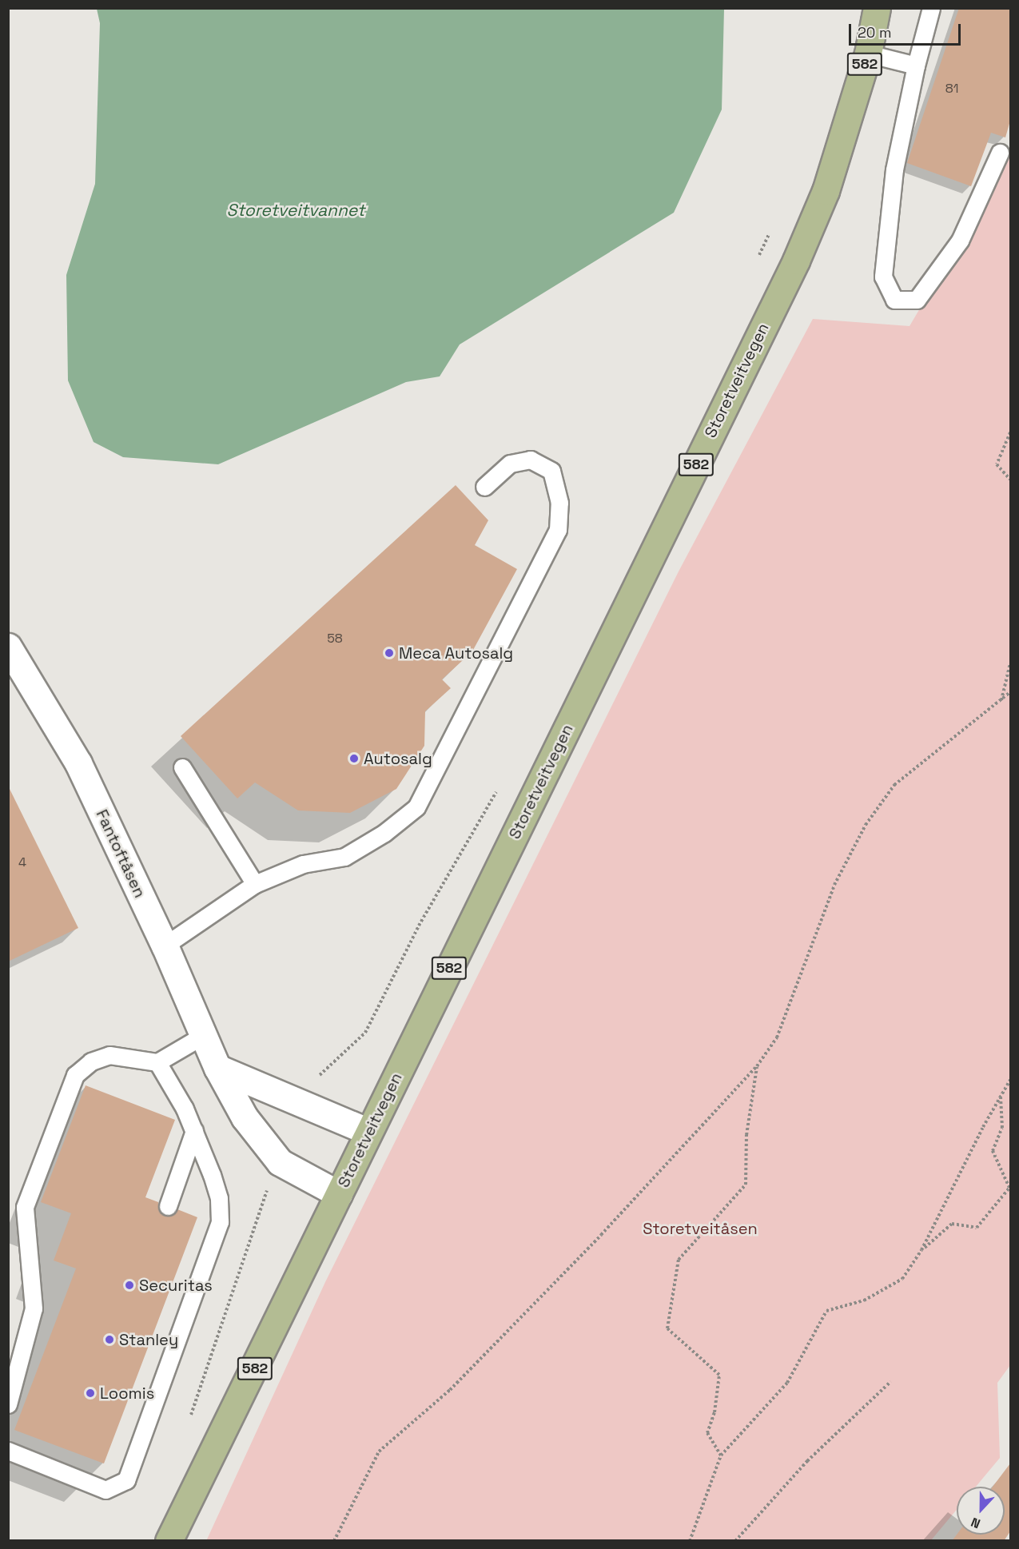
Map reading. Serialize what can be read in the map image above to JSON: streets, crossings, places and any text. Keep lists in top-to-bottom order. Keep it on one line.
{"streets":{"main road":["582","Storetveitvegen"],"street":["Fantoftåsen"]},"crossings":[["Storetveitvegen","Fantoftåsen"]],"water":["Storetveitvannet"],"parks":["Storetveitåsen"],"places":["Meca Autosalg","Autosalg","Securitas","Stanley","Loomis"],"house_numbers":["81","58","4"],"scale_bar":"20 m","north":"bottom"}
